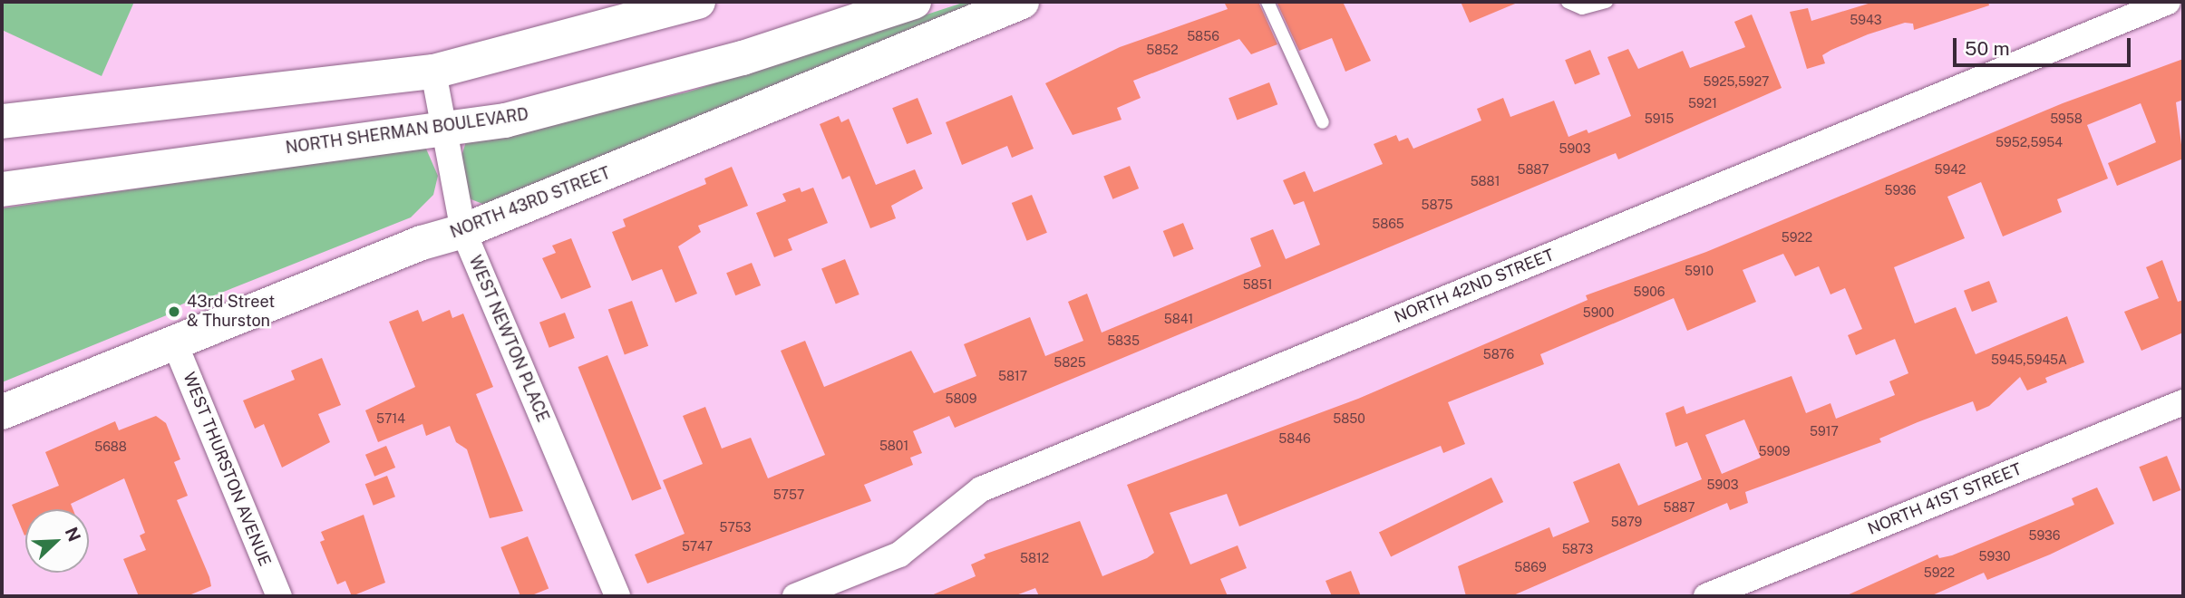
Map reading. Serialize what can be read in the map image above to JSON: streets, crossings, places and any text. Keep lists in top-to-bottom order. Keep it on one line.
{"streets":{"main road":["NORTH SHERMAN BOULEVARD","NORTH 43RD STREET"],"street":["NORTH 42ND STREET","WEST NEWTON PLACE","WEST THURSTON AVENUE","NORTH 41ST STREET"]},"crossings":[["NORTH SHERMAN BOULEVARD","WEST NEWTON PLACE"],["NORTH 43RD STREET","WEST NEWTON PLACE"],["NORTH 43RD STREET","WEST THURSTON AVENUE"]],"places":["43rd Street & Thurston"],"house_numbers":["5943","5856","5852","5925,5927","5921","5915","5958","5952,5954","5903","5887","5942","5881","5936","5875","5865","5922","5910","5851","5906","5900","5841","5835","5876","5945,5945A","5825","5817","5809","5714","5850","5917","5846","5801","5688","5909","5903","5757","5887","5879","5753","5936","5747","5873","5930","5812","5869","5922"],"scale_bar":"50 m","north":"top right"}
